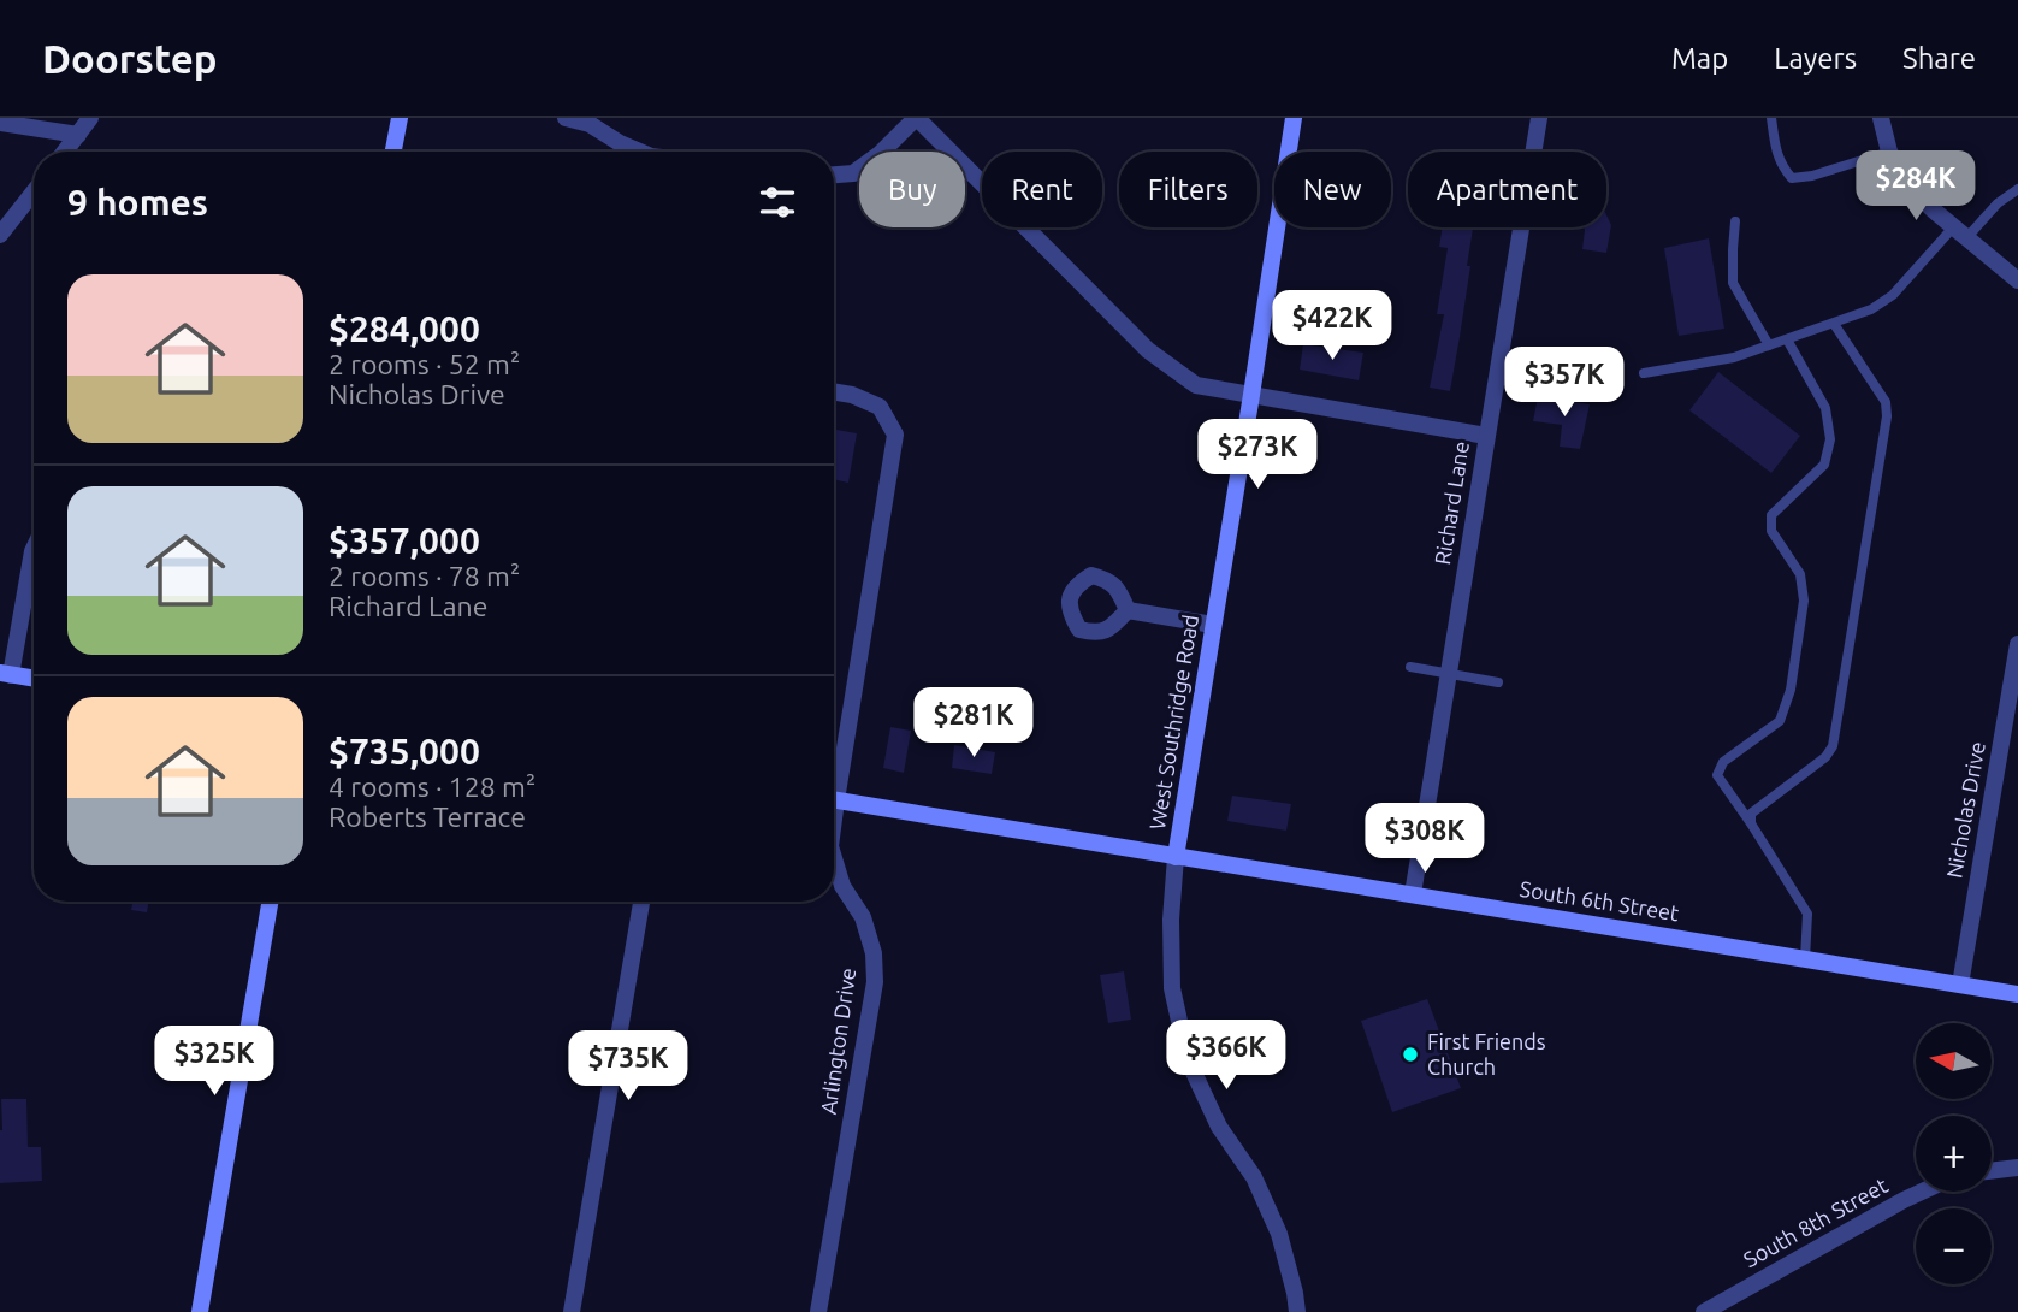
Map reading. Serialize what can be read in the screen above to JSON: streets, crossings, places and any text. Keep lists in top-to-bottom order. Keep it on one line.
{"streets":{"main road":["West Southridge Road","South 6th Street"],"street":["Richard Lane","Nicholas Drive","Arlington Drive","South 8th Street"]},"crossings":[["Richard Lane","South 6th Street"],["West Southridge Road","South 6th Street"],["Nicholas Drive","South 6th Street"]],"places":["First Friends Church"],"north":"left","page":{"header":"Doorstep","nav":["Map","Layers","Share"],"price":["$284K","$422K","$357K","$273K","$281K","$308K","$366K","$325K","$735K"],"chip":["Buy","Rent","Filters","New","Apartment"],"heading":"9 homes","list":[{"name":"$284,000","note":"2 rooms · 52 m² · Nicholas Drive"},{"name":"$357,000","note":"2 rooms · 78 m² · Richard Lane"},{"name":"$735,000","note":"4 rooms · 128 m² · Roberts Terrace"}],"map_buttons":["+","−"]}}
